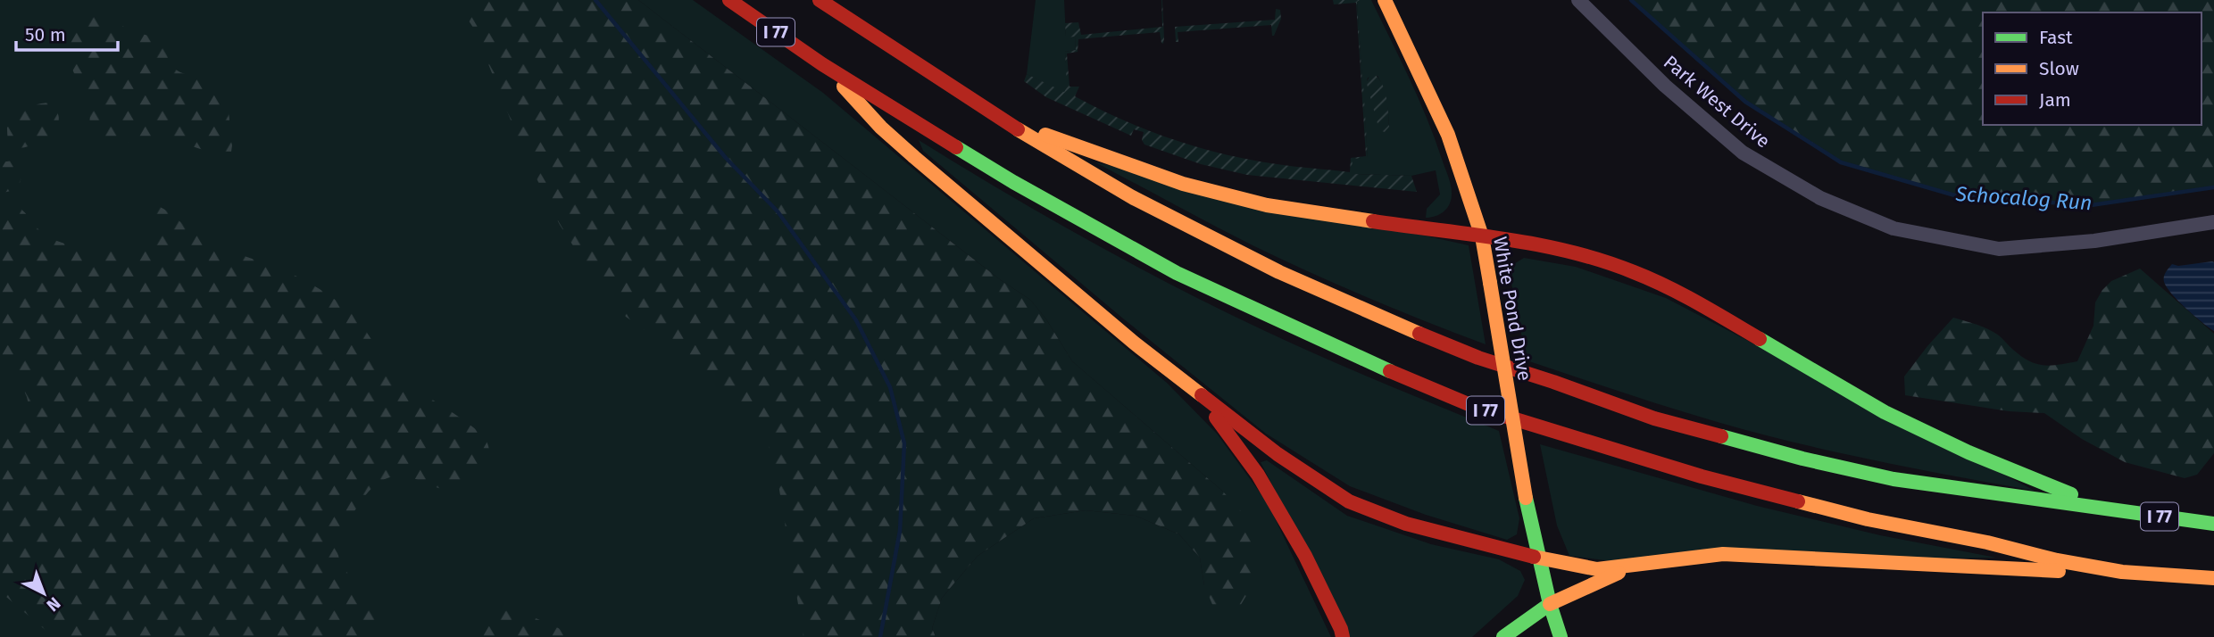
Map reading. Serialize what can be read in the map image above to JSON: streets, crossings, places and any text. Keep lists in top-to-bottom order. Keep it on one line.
{"streets":{"main road":["I 77","White Pond Drive"],"street":["Park West Drive"]},"water":["Schocalog Run"],"legend":["Fast","Slow","Jam"],"scale_bar":"50 m","north":"bottom right"}
